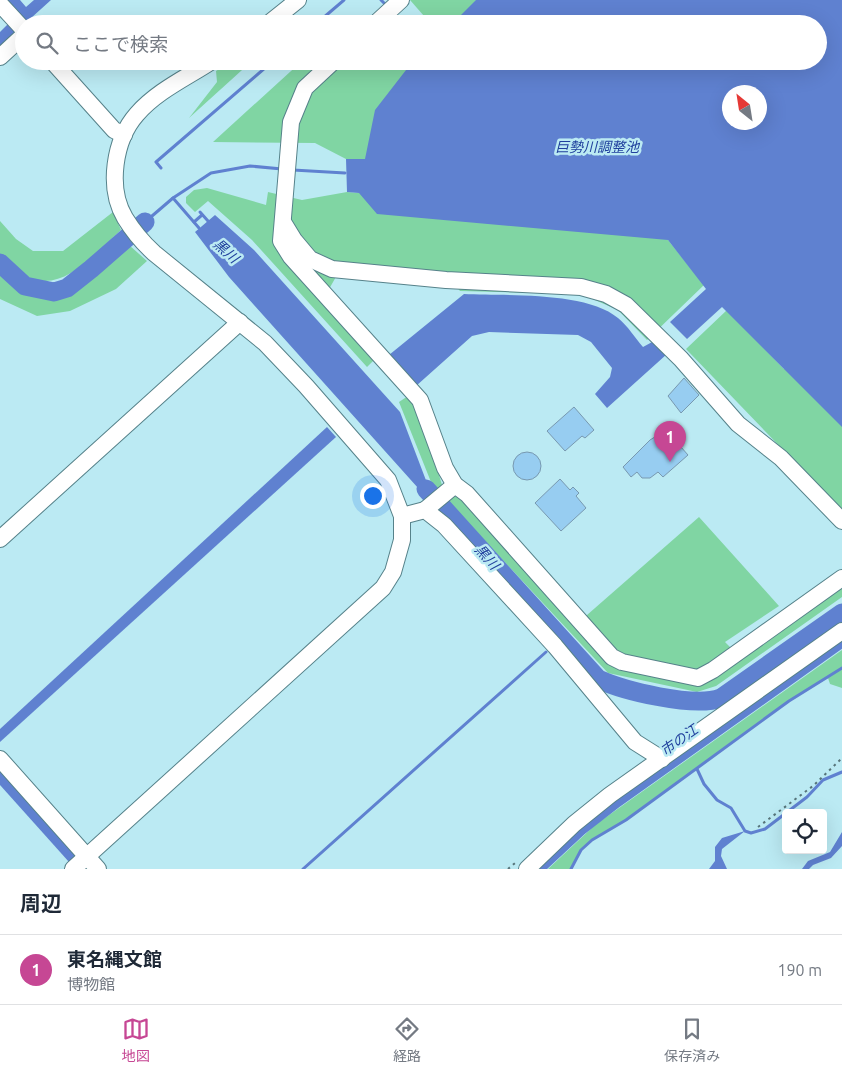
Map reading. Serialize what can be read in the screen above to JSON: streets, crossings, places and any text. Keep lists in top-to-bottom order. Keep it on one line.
{"water":["巨勢川調整池","黒川","市の江"],"north":"top left","page":{"search":"ここで検索","pins":"1","heading":"周辺","list":[{"mark":"1","name":"東名縄文館","note":"博物館","value":"190 m"}],"nav":["地図","経路","保存済み"]}}
